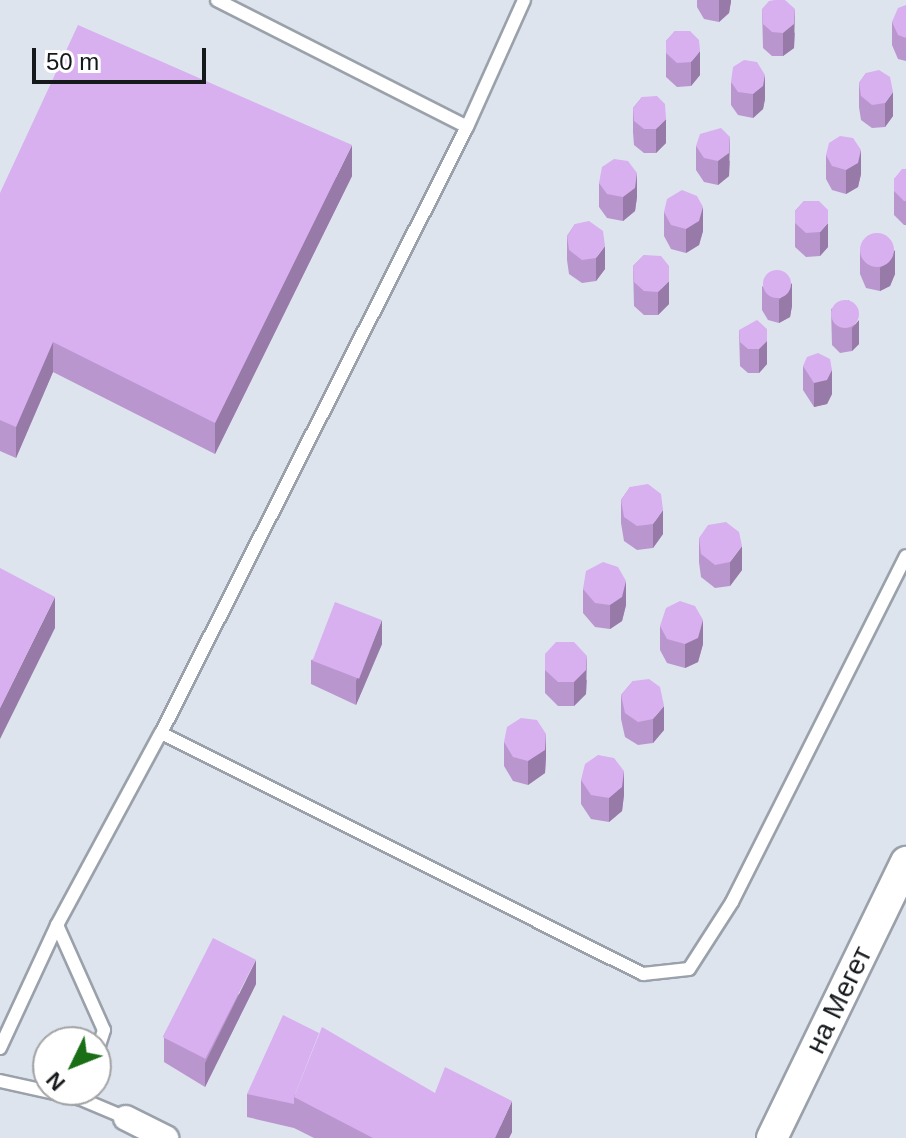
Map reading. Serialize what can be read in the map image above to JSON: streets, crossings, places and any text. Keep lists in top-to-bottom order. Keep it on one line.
{"streets":{"street":["на Мегет"]},"scale_bar":"50 m","north":"bottom left"}
